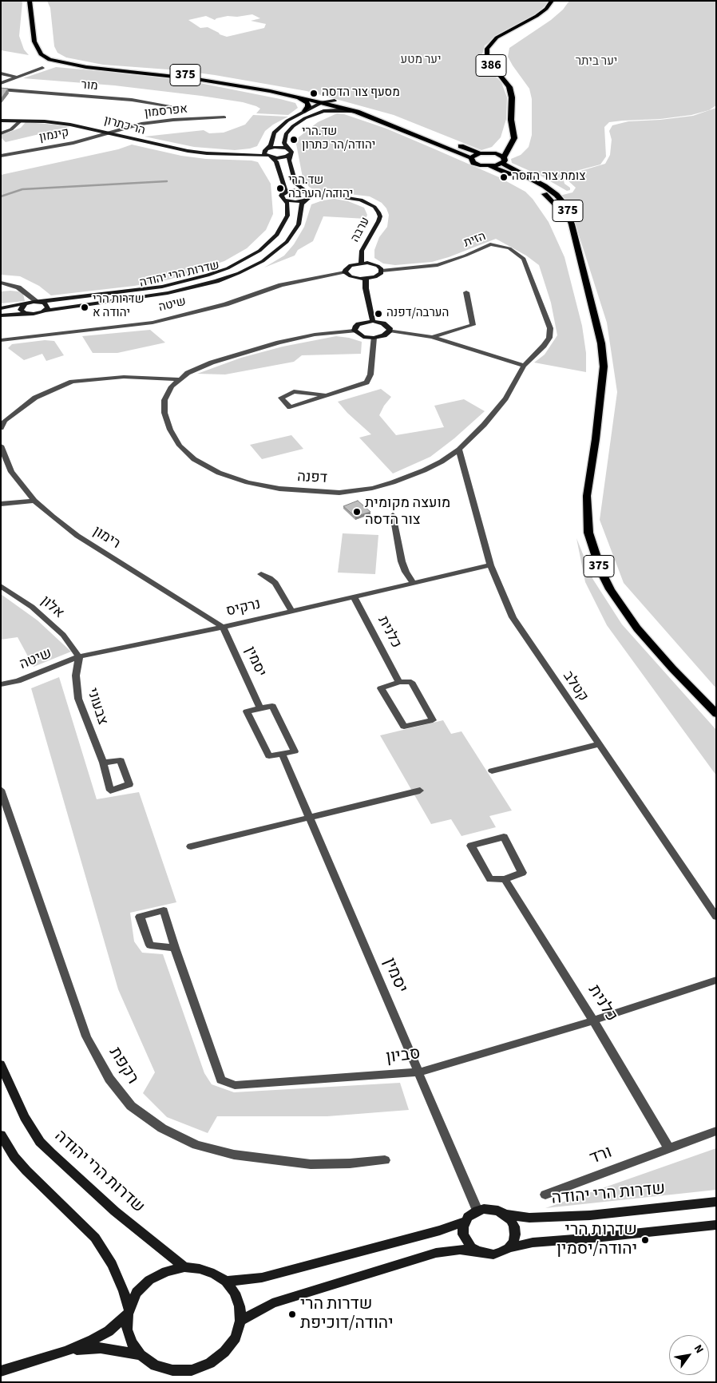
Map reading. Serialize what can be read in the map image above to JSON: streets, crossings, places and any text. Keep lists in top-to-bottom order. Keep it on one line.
{"streets":{"main road":["386","375"],"street":["מור","אפרסמון","הר כתרון","קינמון","ערבה","הזית","שדרות הרי יהודה","שיטה","דפנה","רימון","אלון","נרקיס","כלנית","יסמין","קטלב","צבעוני","סביון","רקפת","ורד"]},"crossings":[["386","375"],["אפרסמון","הר כתרון"],["אפרסמון","קינמון"],["הר כתרון","קינמון"],["הר כתרון","שדרות הרי יהודה"],["ערבה","שדרות הרי יהודה"],["הזית","דפנה"],["שדרות הרי יהודה","יסמין"],["שיטה","אלון"],["שיטה","נרקיס"],["שיטה","צבעוני"],["דפנה","קטלב"],["רימון","נרקיס"],["רימון","יסמין"],["אלון","נרקיס"],["אלון","צבעוני"],["נרקיס","כלנית"],["נרקיס","יסמין"],["נרקיס","קטלב"],["נרקיס","צבעוני"],["כלנית","סביון"],["כלנית","ורד"],["יסמין","סביון"]],"parks":["יער מטע","יער ביתר"],"places":["מסעף צור הדסה","שד.הרי יהודה/הר כתרון","צומת צור הדסה","שד.הרי יהודה/הערבה","שדרות הרי יהודה א","הערבה/דפנה","מועצה מקומית צור הדסה","שדרות הרי יהודה/יסמין","שדרות הרי יהודה/דוכיפת"],"north":"top right"}
